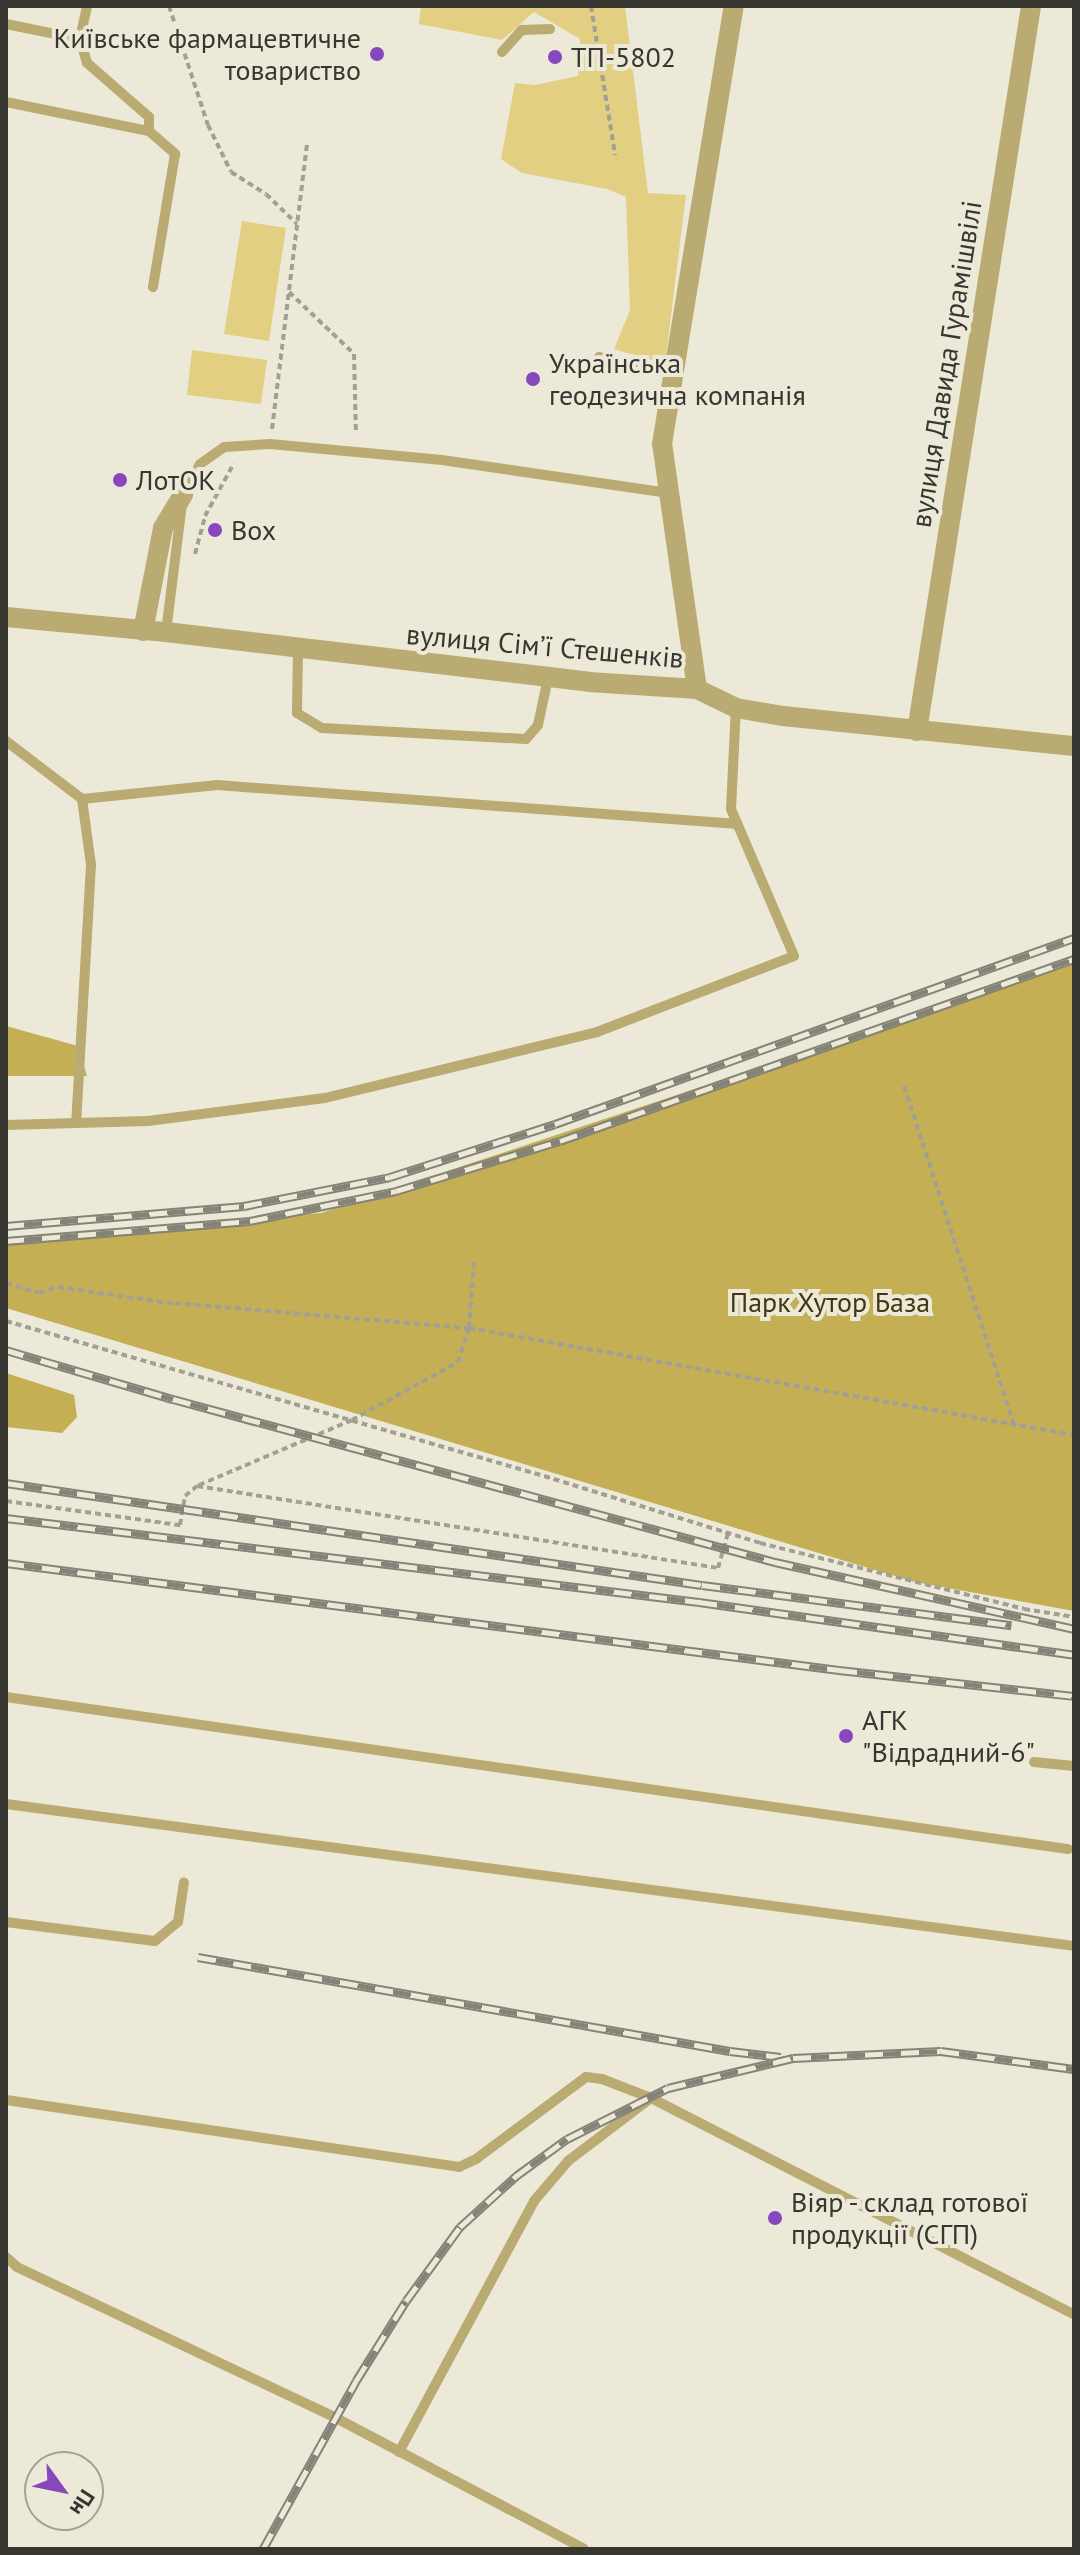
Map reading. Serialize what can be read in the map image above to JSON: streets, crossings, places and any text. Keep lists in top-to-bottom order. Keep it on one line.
{"streets":{"street":["вулиця Давида Гурамішвілі","вулиця Сімʼї Стешенків"]},"crossings":[["вулиця Давида Гурамішвілі","вулиця Сімʼї Стешенків"]],"parks":["Парк Хутор База"],"places":["Київське фармацевтичне товариство","ТП-5802","Українська геодезична компанія","ЛотОК","Box","АГК \"Відрадний-6\"","Віяр - склад готової продукції (СГП)"],"north":"bottom right"}
